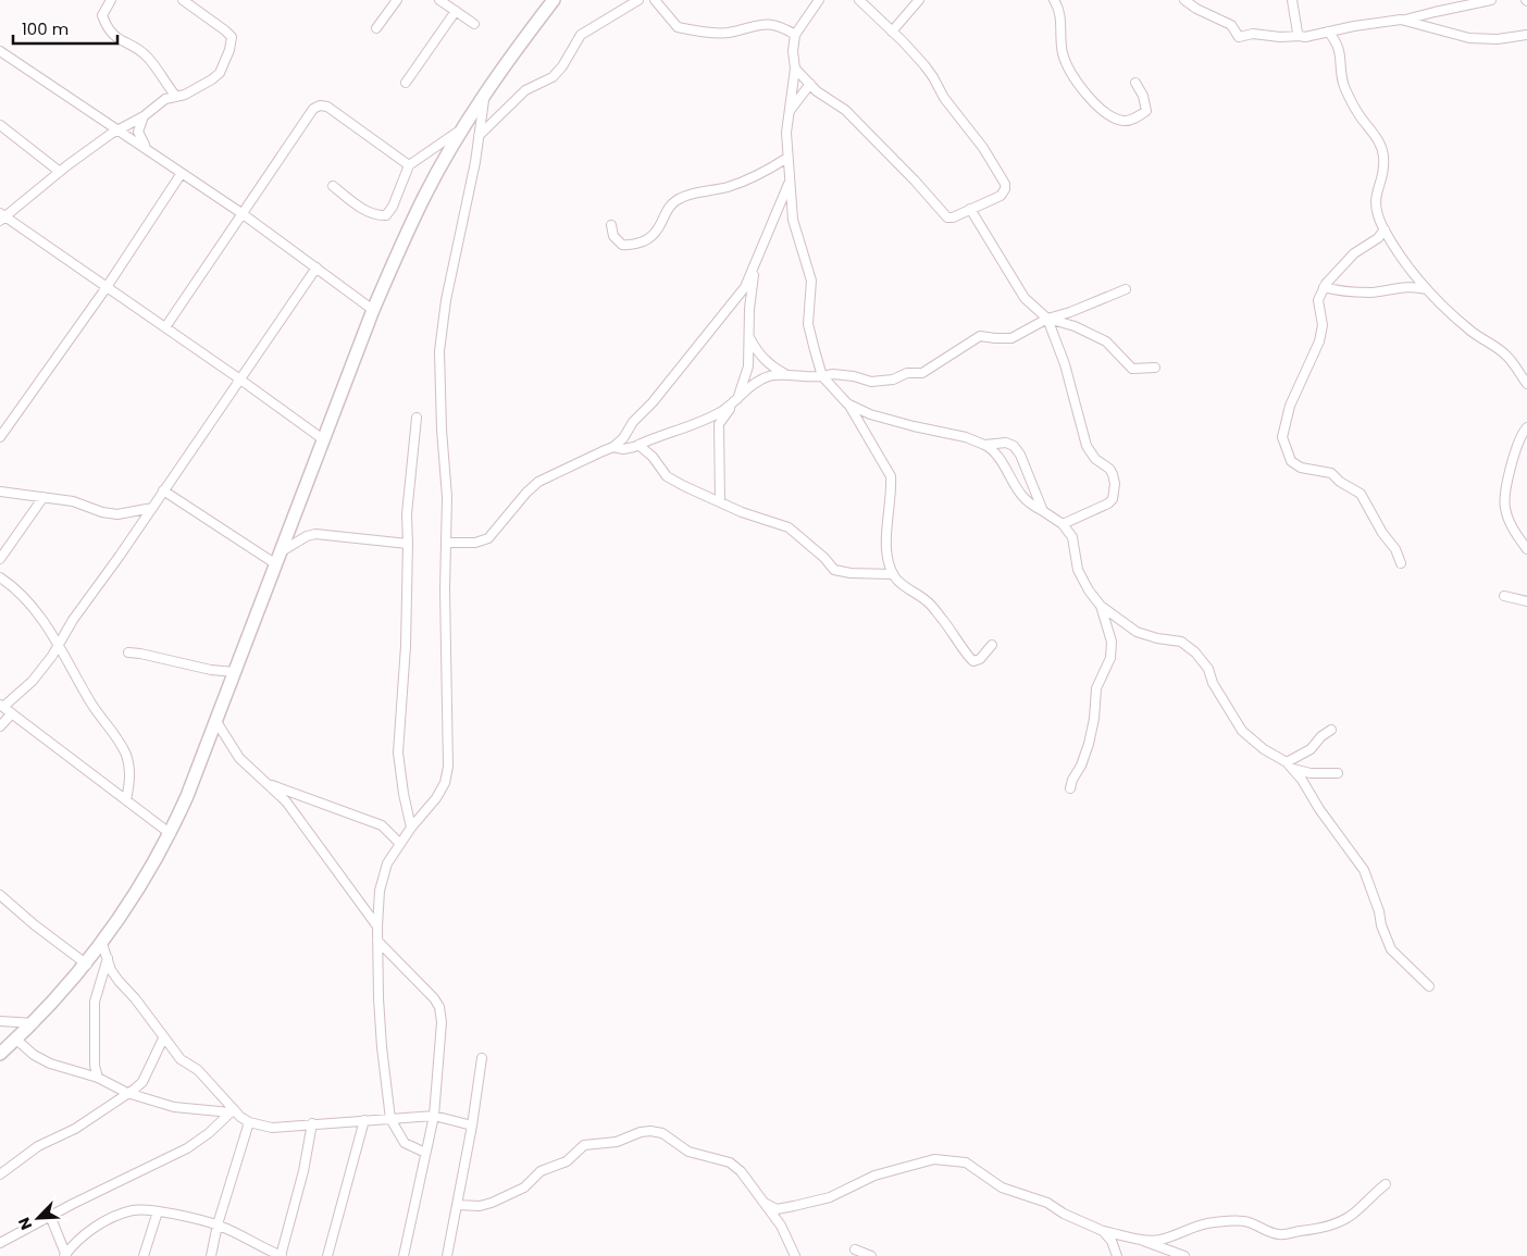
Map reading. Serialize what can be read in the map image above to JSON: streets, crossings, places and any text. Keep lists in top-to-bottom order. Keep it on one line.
{"scale_bar":"100 m","north":"bottom left"}
